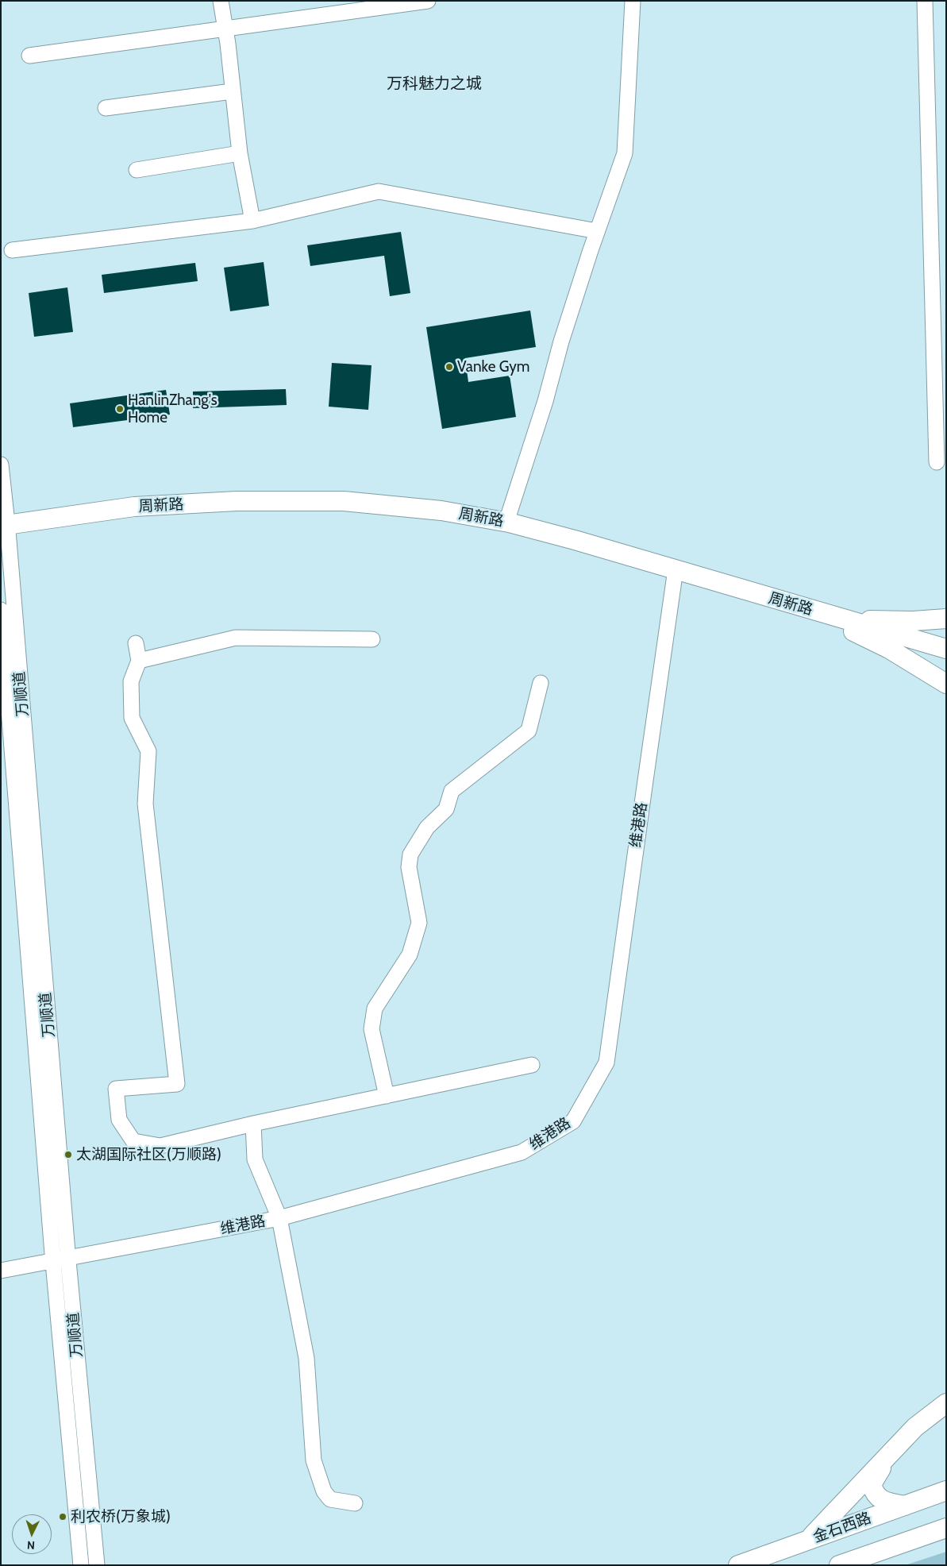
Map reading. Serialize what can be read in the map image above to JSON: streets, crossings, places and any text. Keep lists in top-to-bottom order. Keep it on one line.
{"streets":{"main road":["周新路","金石西路"],"street":["万顺道","维港路"]},"crossings":[["周新路","万顺道"],["周新路","维港路"],["万顺道","维港路"]],"districts":["万科魅力之城"],"places":["Vanke Gym","HanlinZhang's Home","太湖国际社区(万顺路)","利农桥(万象城)"],"north":"bottom"}
